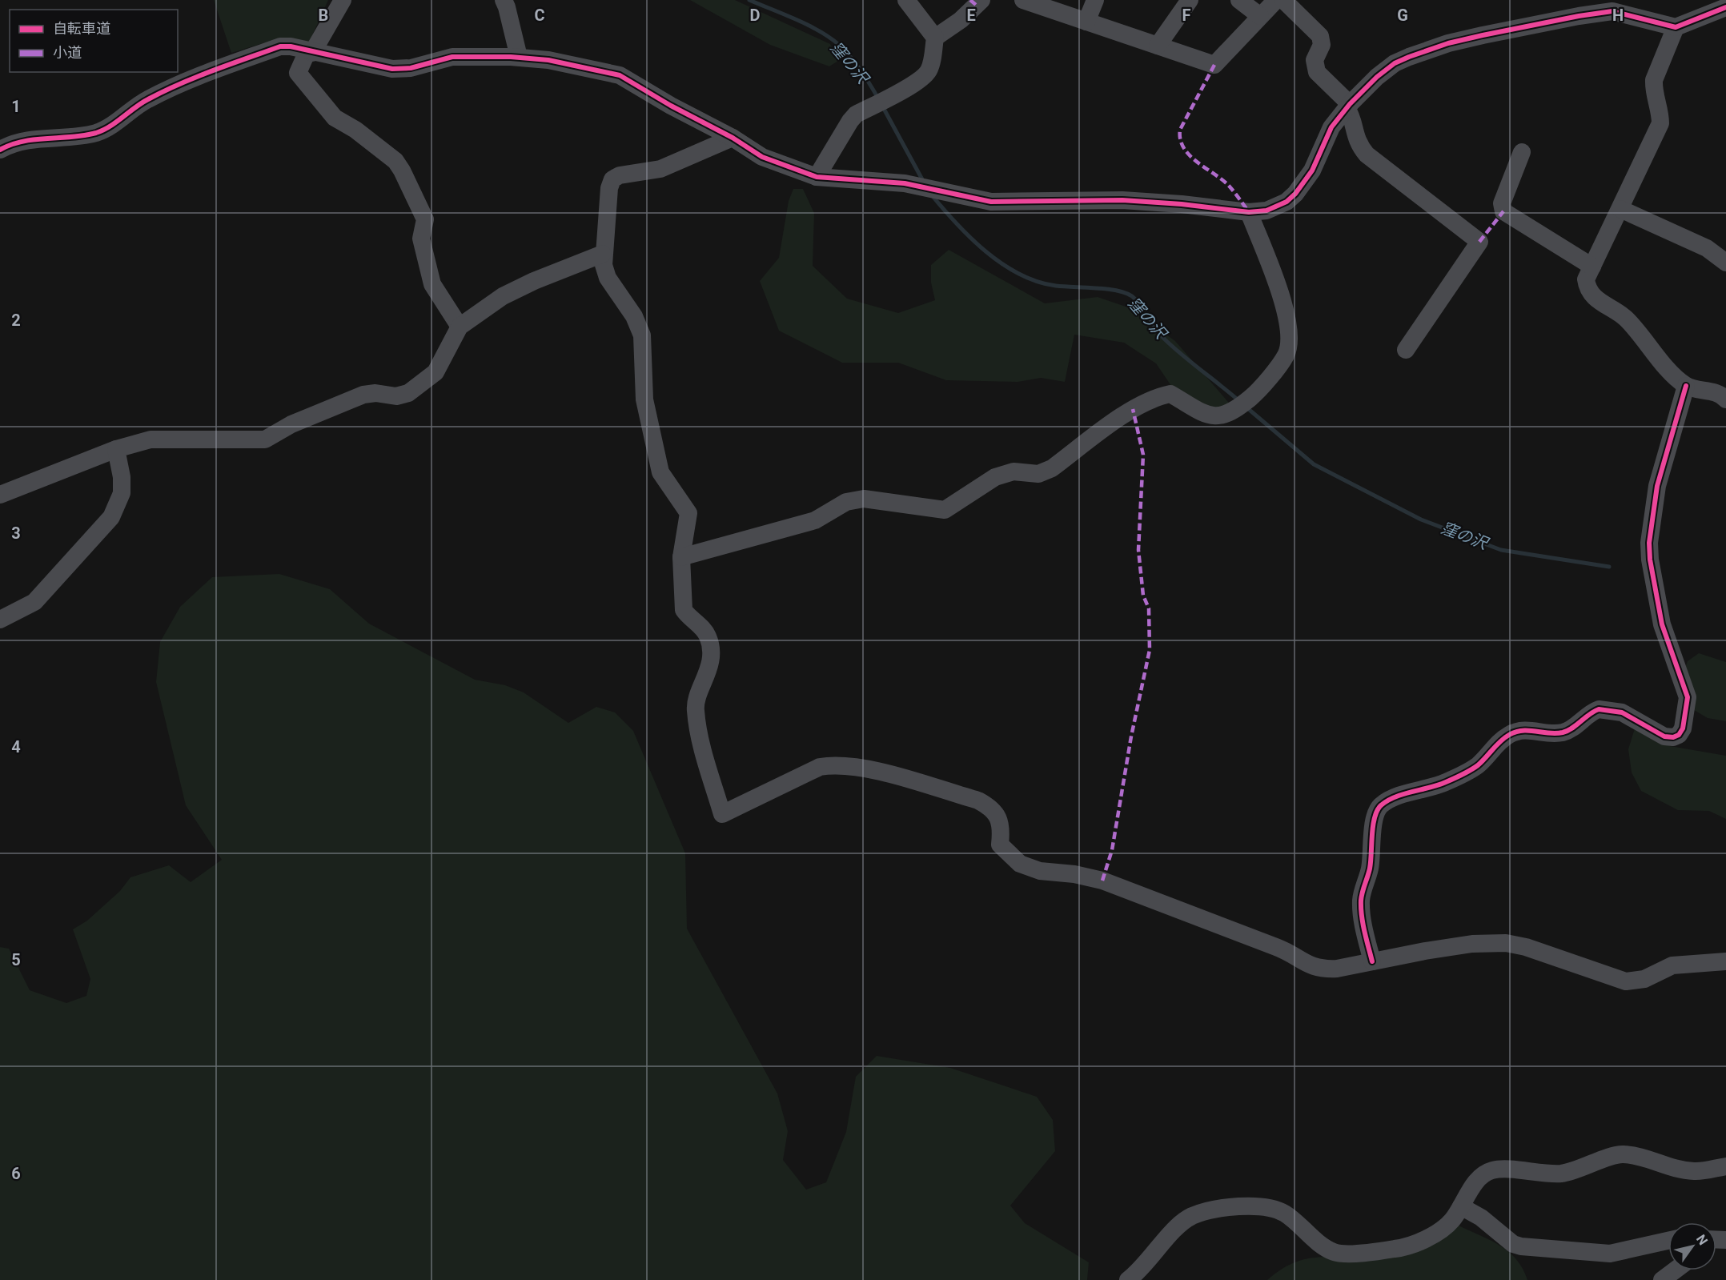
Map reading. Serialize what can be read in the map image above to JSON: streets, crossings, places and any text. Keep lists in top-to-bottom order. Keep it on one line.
{"water":["窪の沢"],"legend":["自転車道","小道"],"north":"top right","grid":{"columns":["B","C","D","E","F","G","H"],"rows":["1","2","3","4","5","6"]}}
